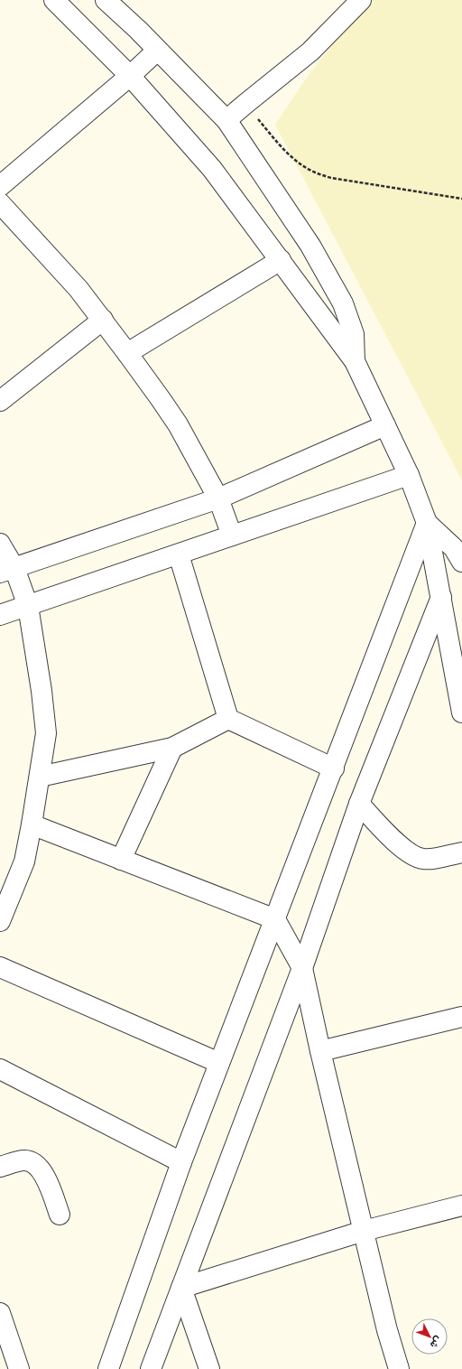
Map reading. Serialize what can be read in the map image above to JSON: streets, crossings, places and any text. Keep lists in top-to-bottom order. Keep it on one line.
{"north":"bottom right"}
